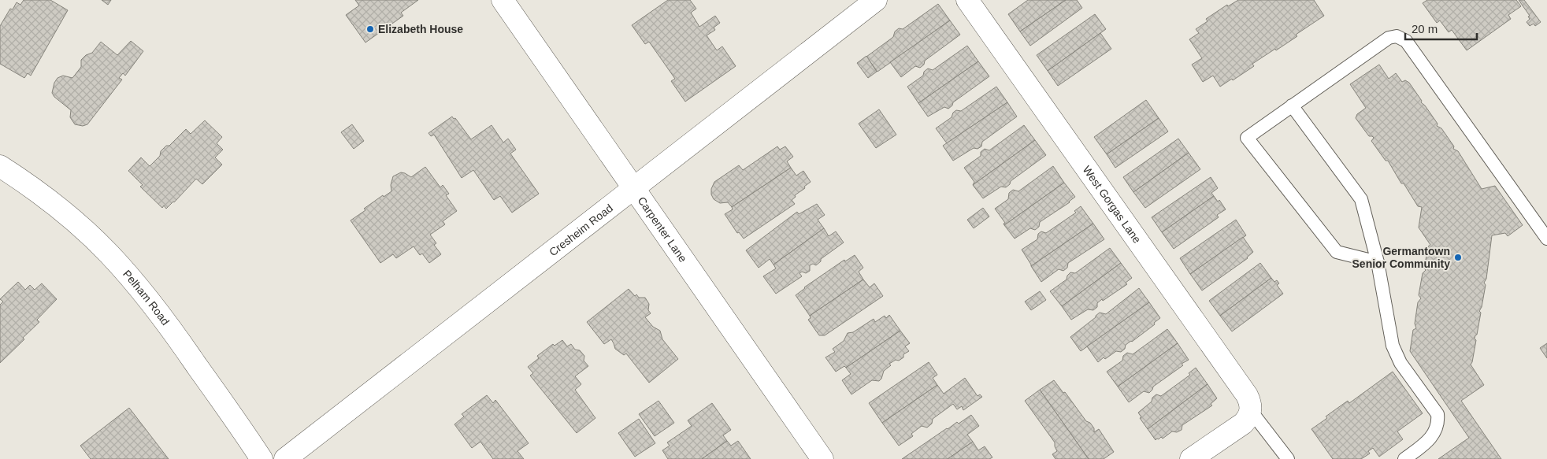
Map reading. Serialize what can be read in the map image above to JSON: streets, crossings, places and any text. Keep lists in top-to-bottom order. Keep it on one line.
{"streets":{"street":["West Gorgas Lane","Cresheim Road","Carpenter Lane","Pelham Road"]},"crossings":[["Cresheim Road","Carpenter Lane"]],"places":["Elizabeth House","Germantown Senior Community"],"scale_bar":"20 m"}
